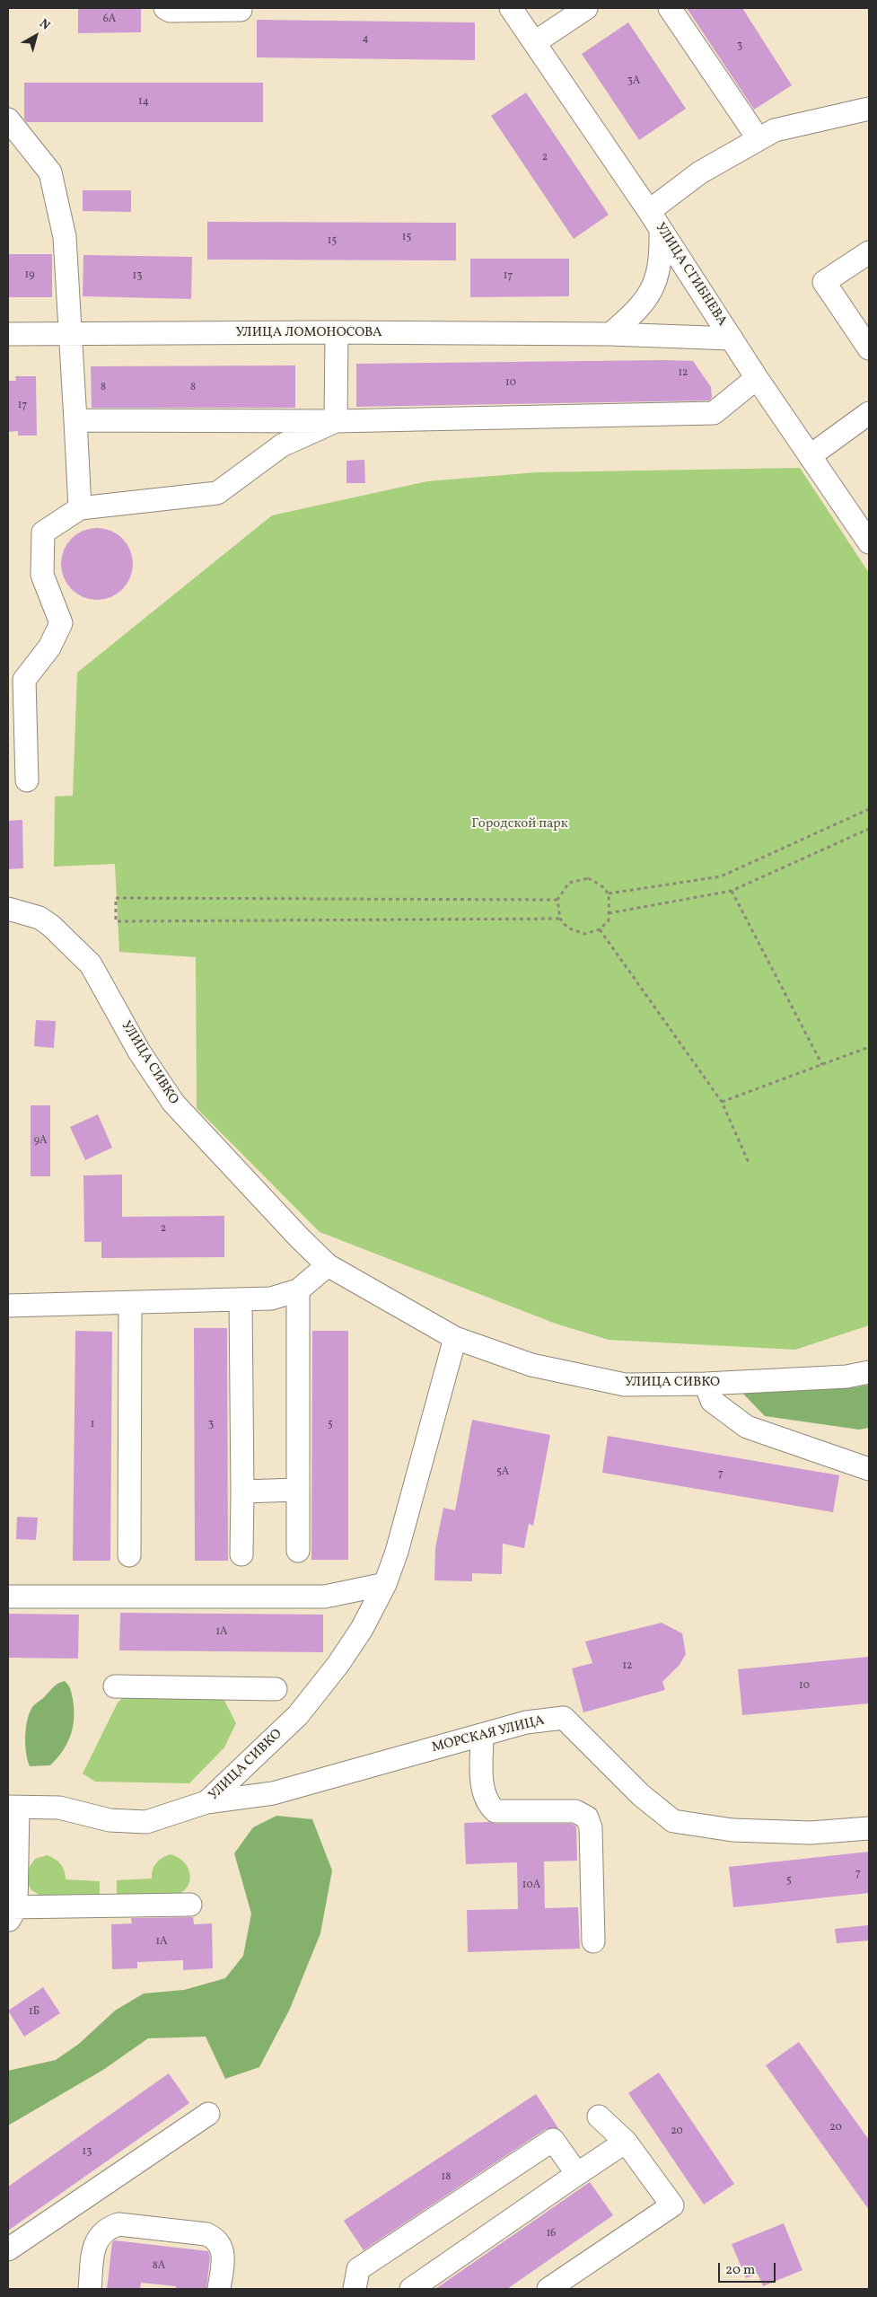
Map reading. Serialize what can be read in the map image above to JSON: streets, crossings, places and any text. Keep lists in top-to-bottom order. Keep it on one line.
{"streets":{"street":["УЛИЦА СГИБНЕВА","УЛИЦА ЛОМОНОСОВА","УЛИЦА СИВКО","МОРСКАЯ УЛИЦА"]},"crossings":[["УЛИЦА СГИБНЕВА","УЛИЦА ЛОМОНОСОВА"],["УЛИЦА СИВКО","МОРСКАЯ УЛИЦА"]],"parks":["Городской парк"],"house_numbers":["6А","4","3","3А","14","2","15","15","19","13","17","12","10","8","8","17","9А","2","1","3","5","5А","7","1А","12","10","7","5","10А","1А","1Б","20","20","13","18","16","8А"],"scale_bar":"20 m","north":"top right"}
